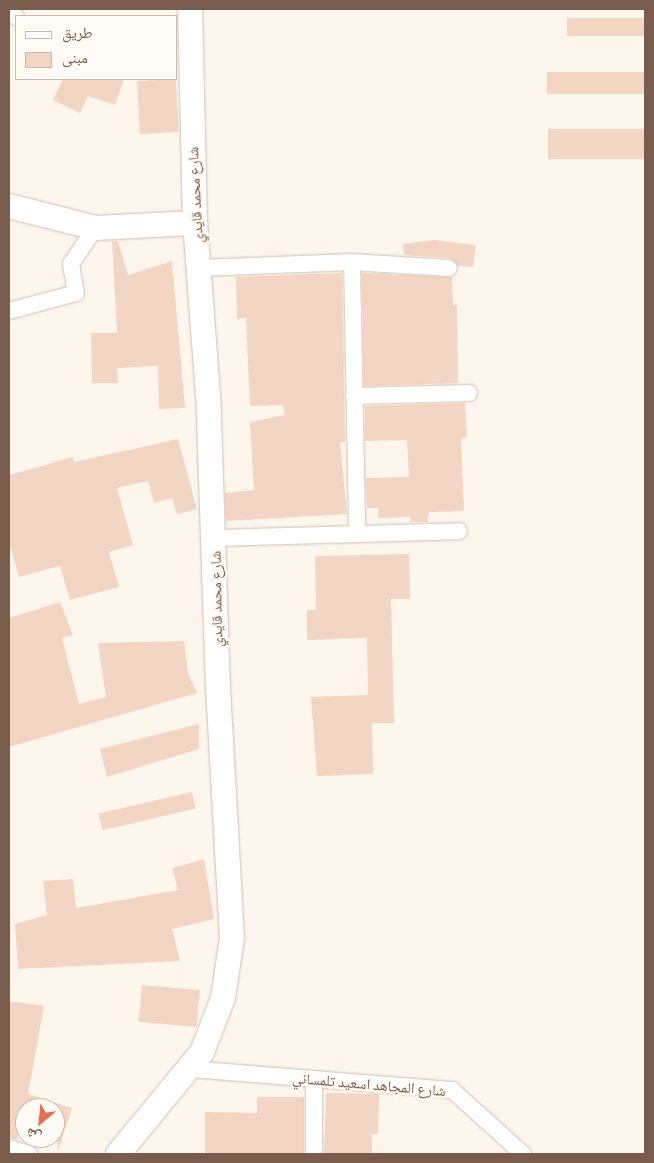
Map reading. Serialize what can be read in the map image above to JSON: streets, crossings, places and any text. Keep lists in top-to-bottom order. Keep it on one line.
{"streets":{"main road":["شارع محمد قايدي"],"street":["شارع المجاهد اسعيد تلمساني"]},"crossings":[["شارع محمد قايدي","شارع المجاهد اسعيد تلمساني"]],"legend":["طريق","مبنى"],"north":"bottom left"}
